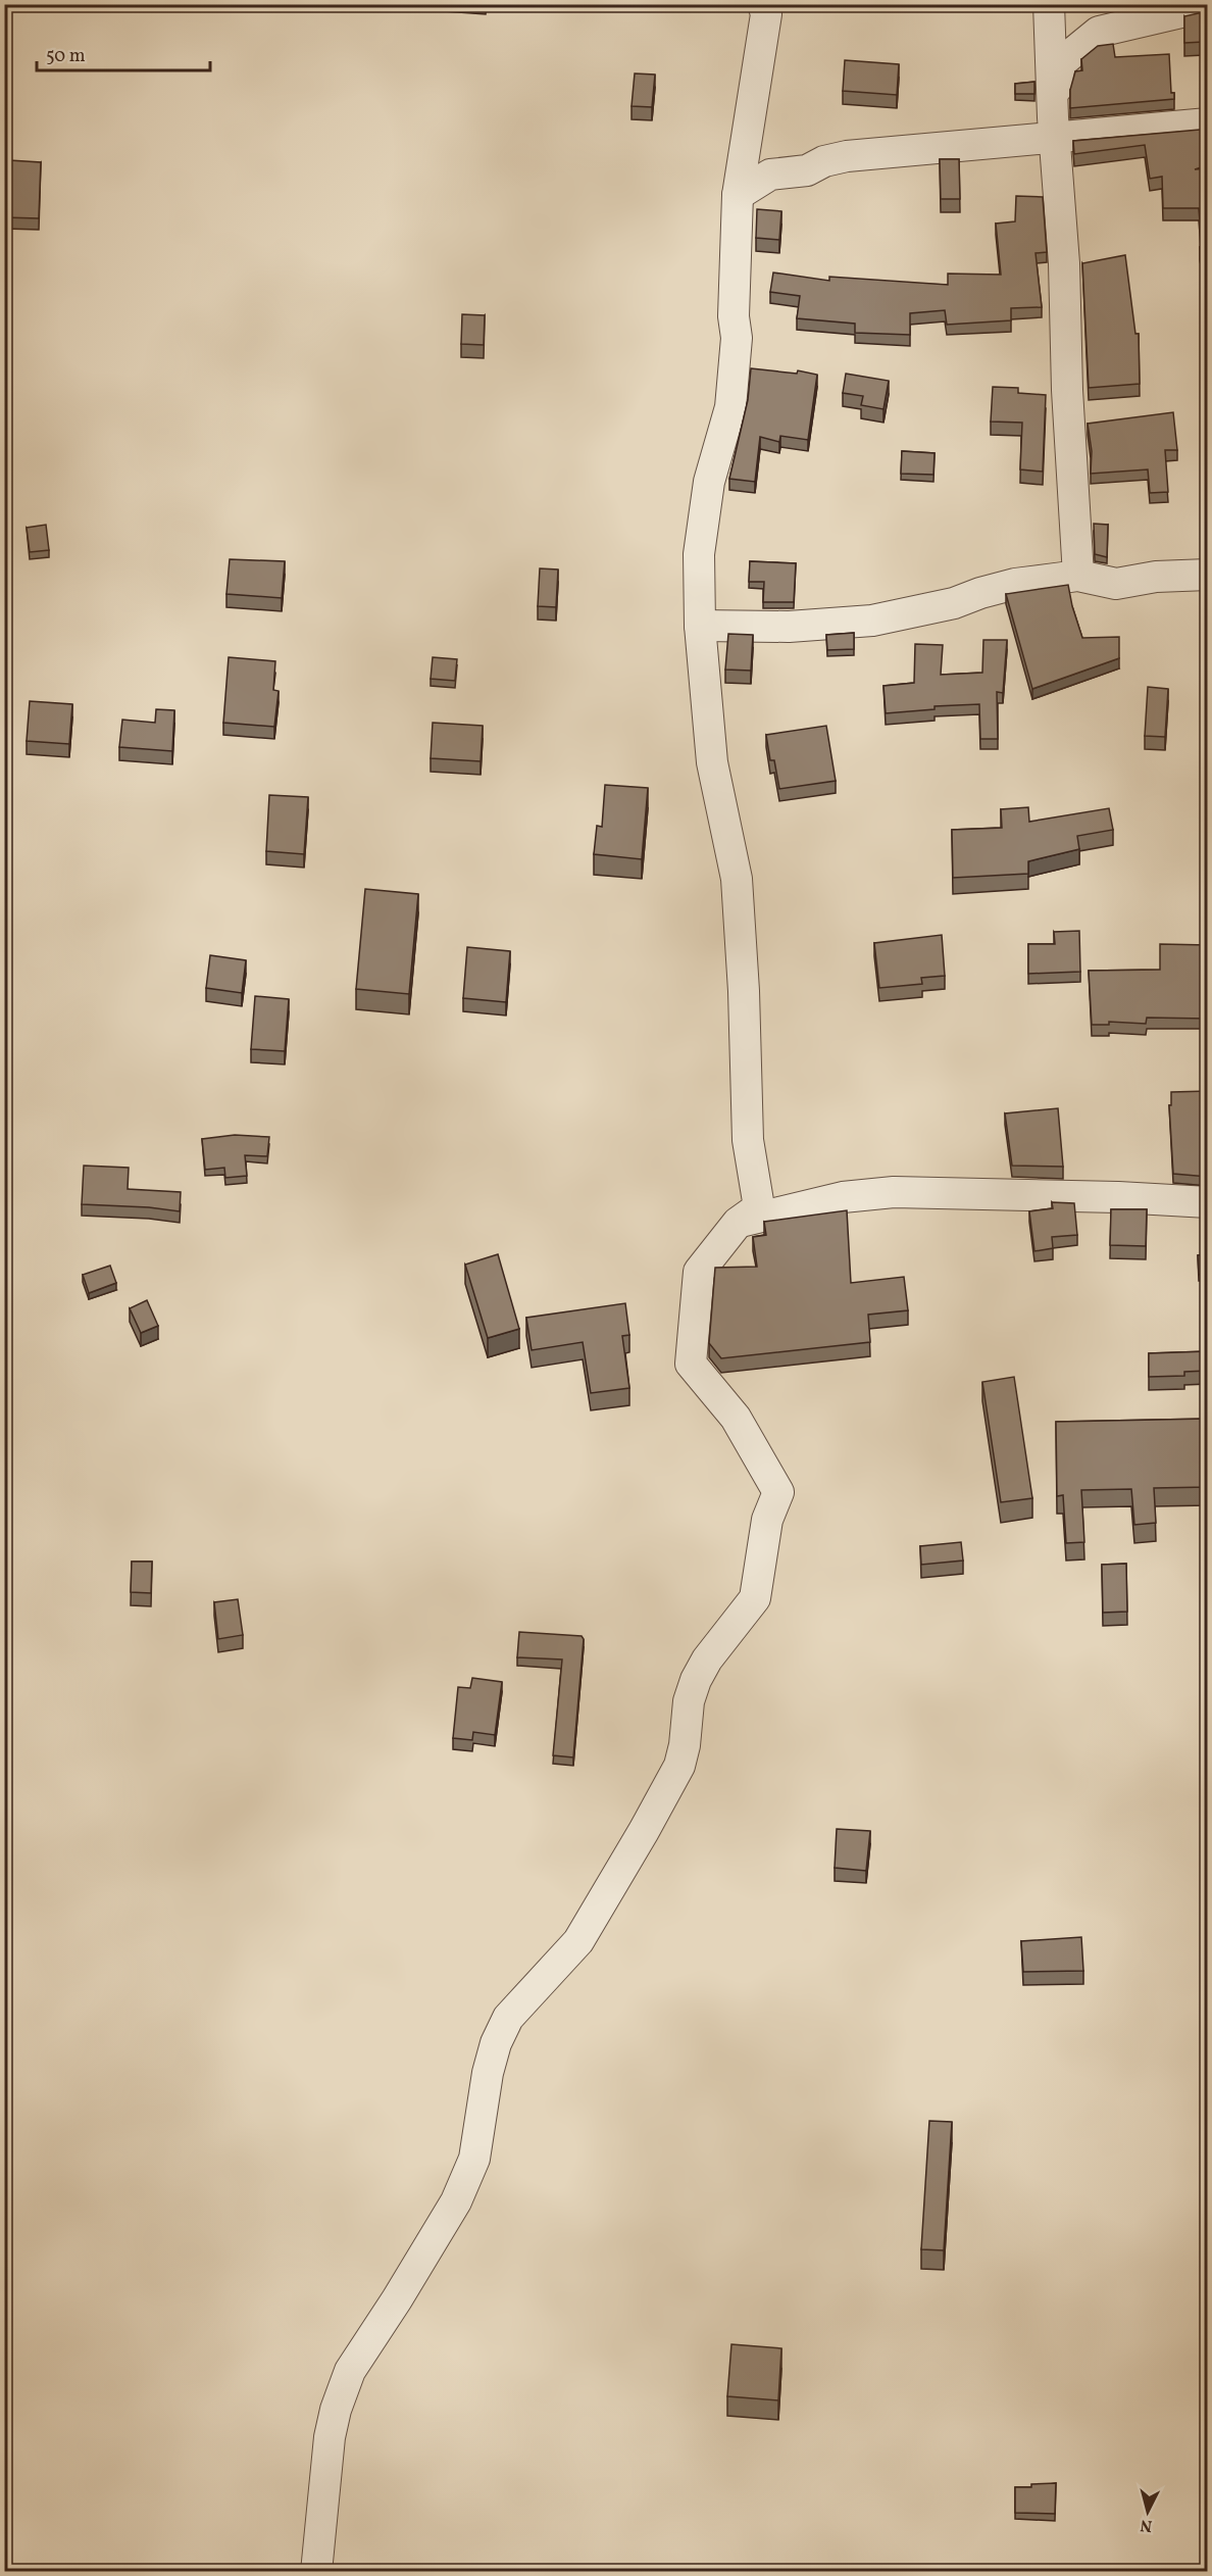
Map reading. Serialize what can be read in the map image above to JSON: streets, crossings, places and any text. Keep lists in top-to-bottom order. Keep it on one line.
{"scale_bar":"50 m","north":"bottom"}
